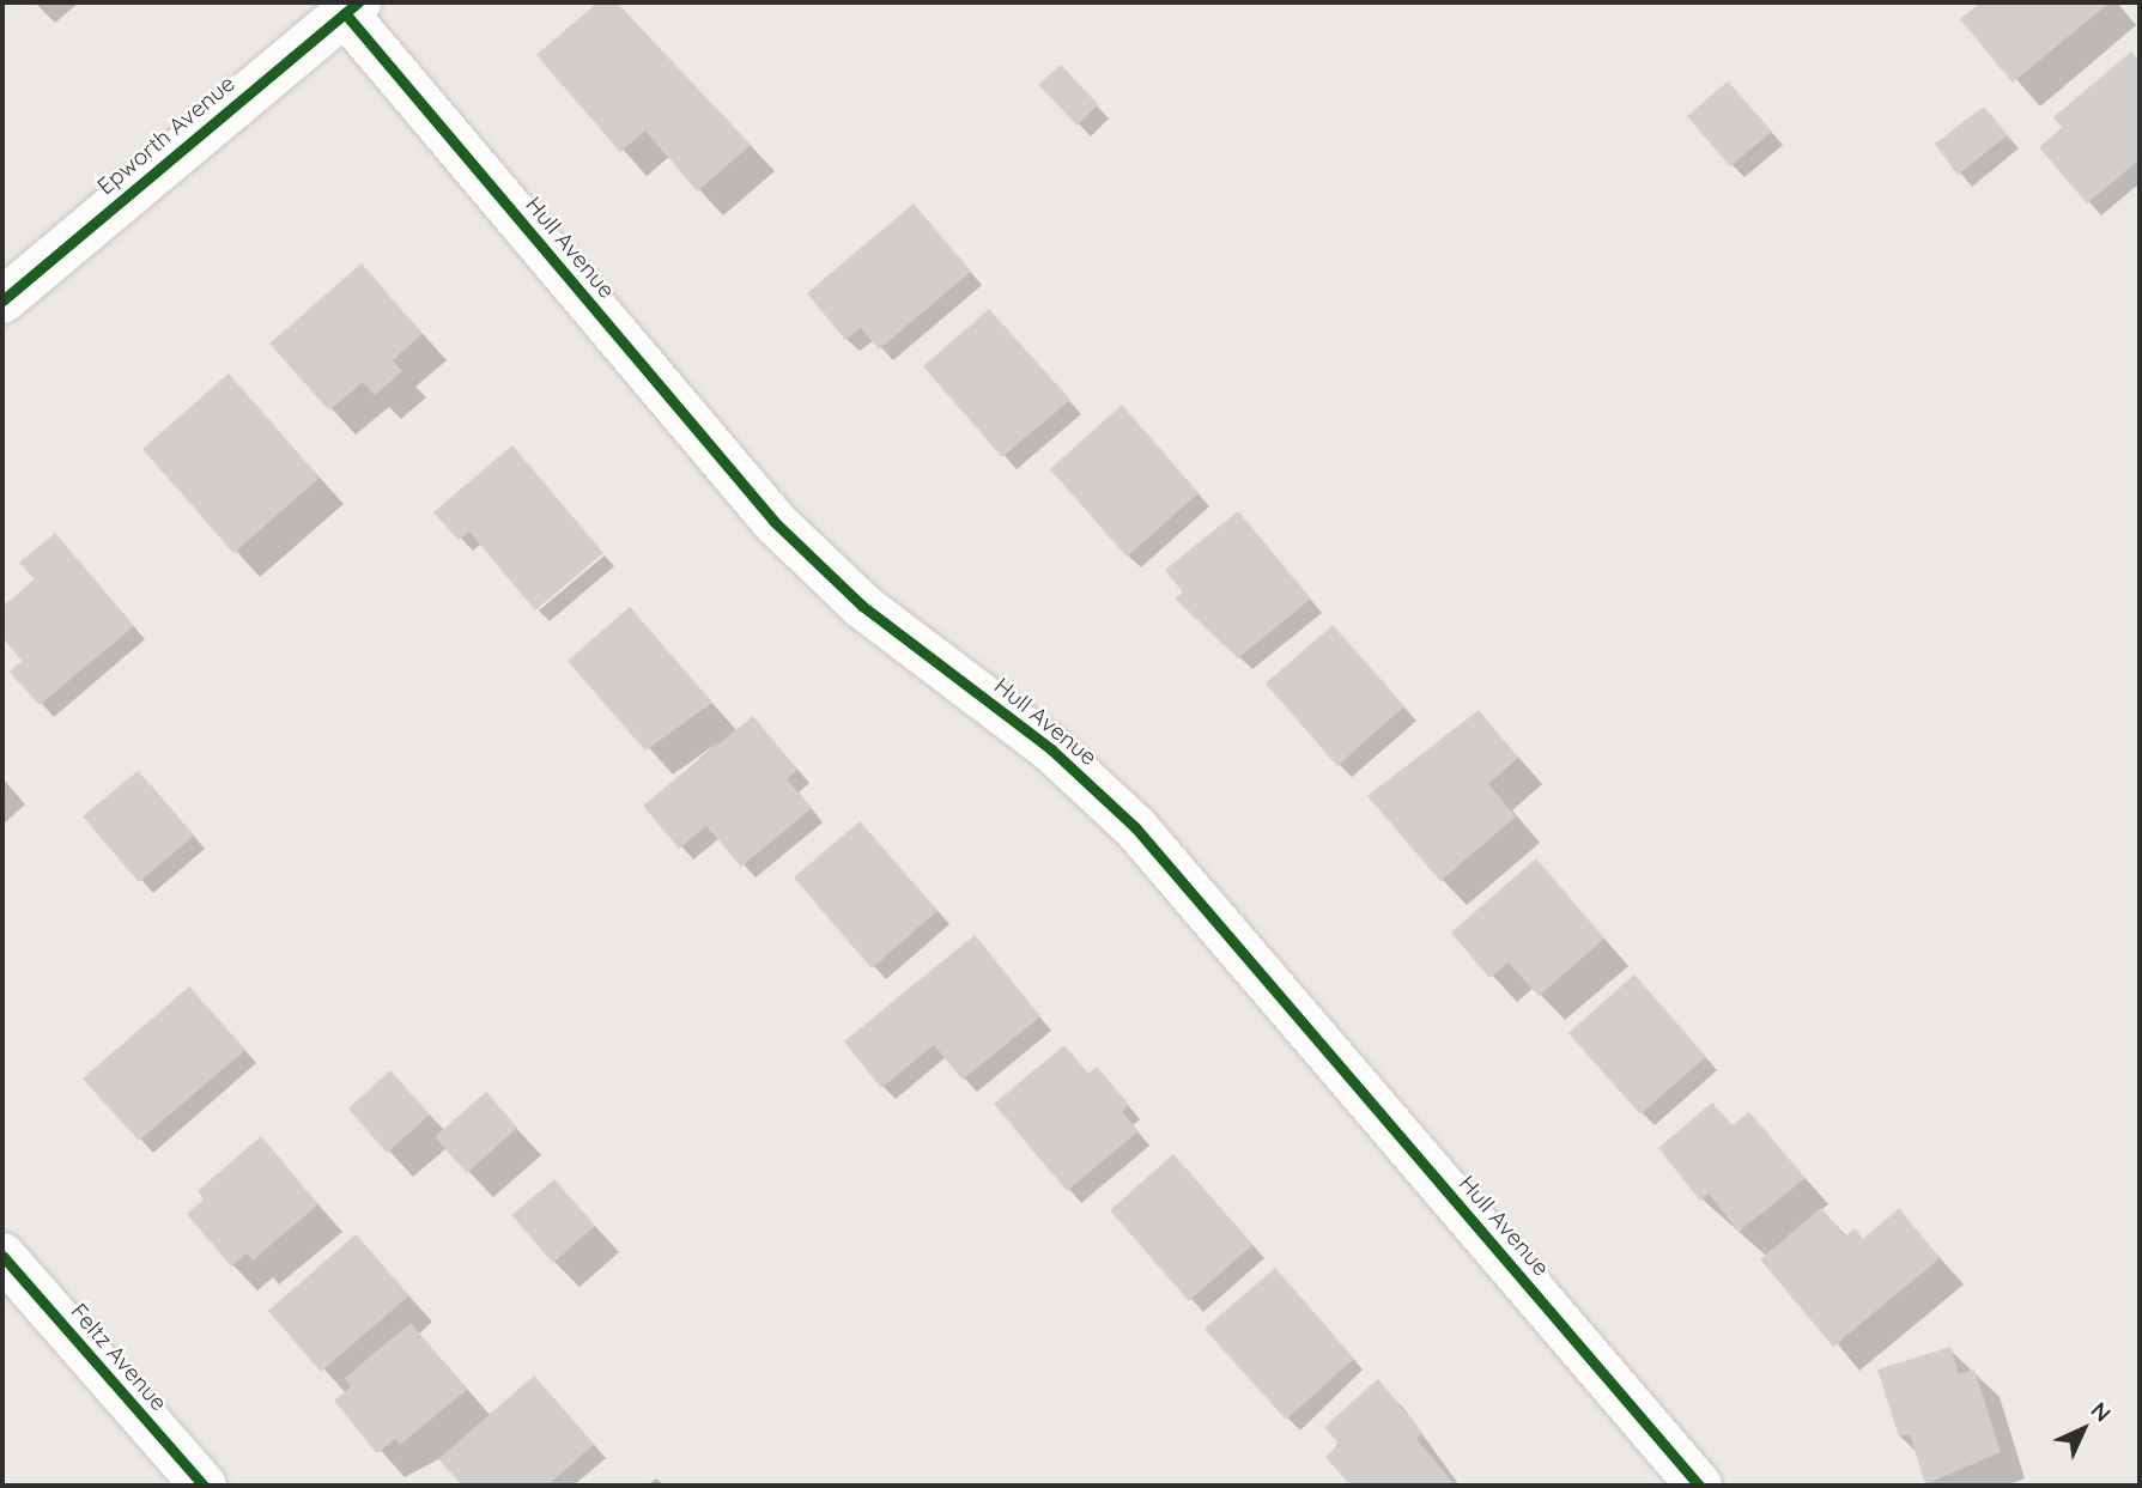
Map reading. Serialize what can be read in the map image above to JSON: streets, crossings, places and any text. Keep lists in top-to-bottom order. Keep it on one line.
{"streets":{"street":["Epworth Avenue","Hull Avenue","Feltz Avenue"]},"crossings":[["Epworth Avenue","Hull Avenue"]],"north":"top right"}
